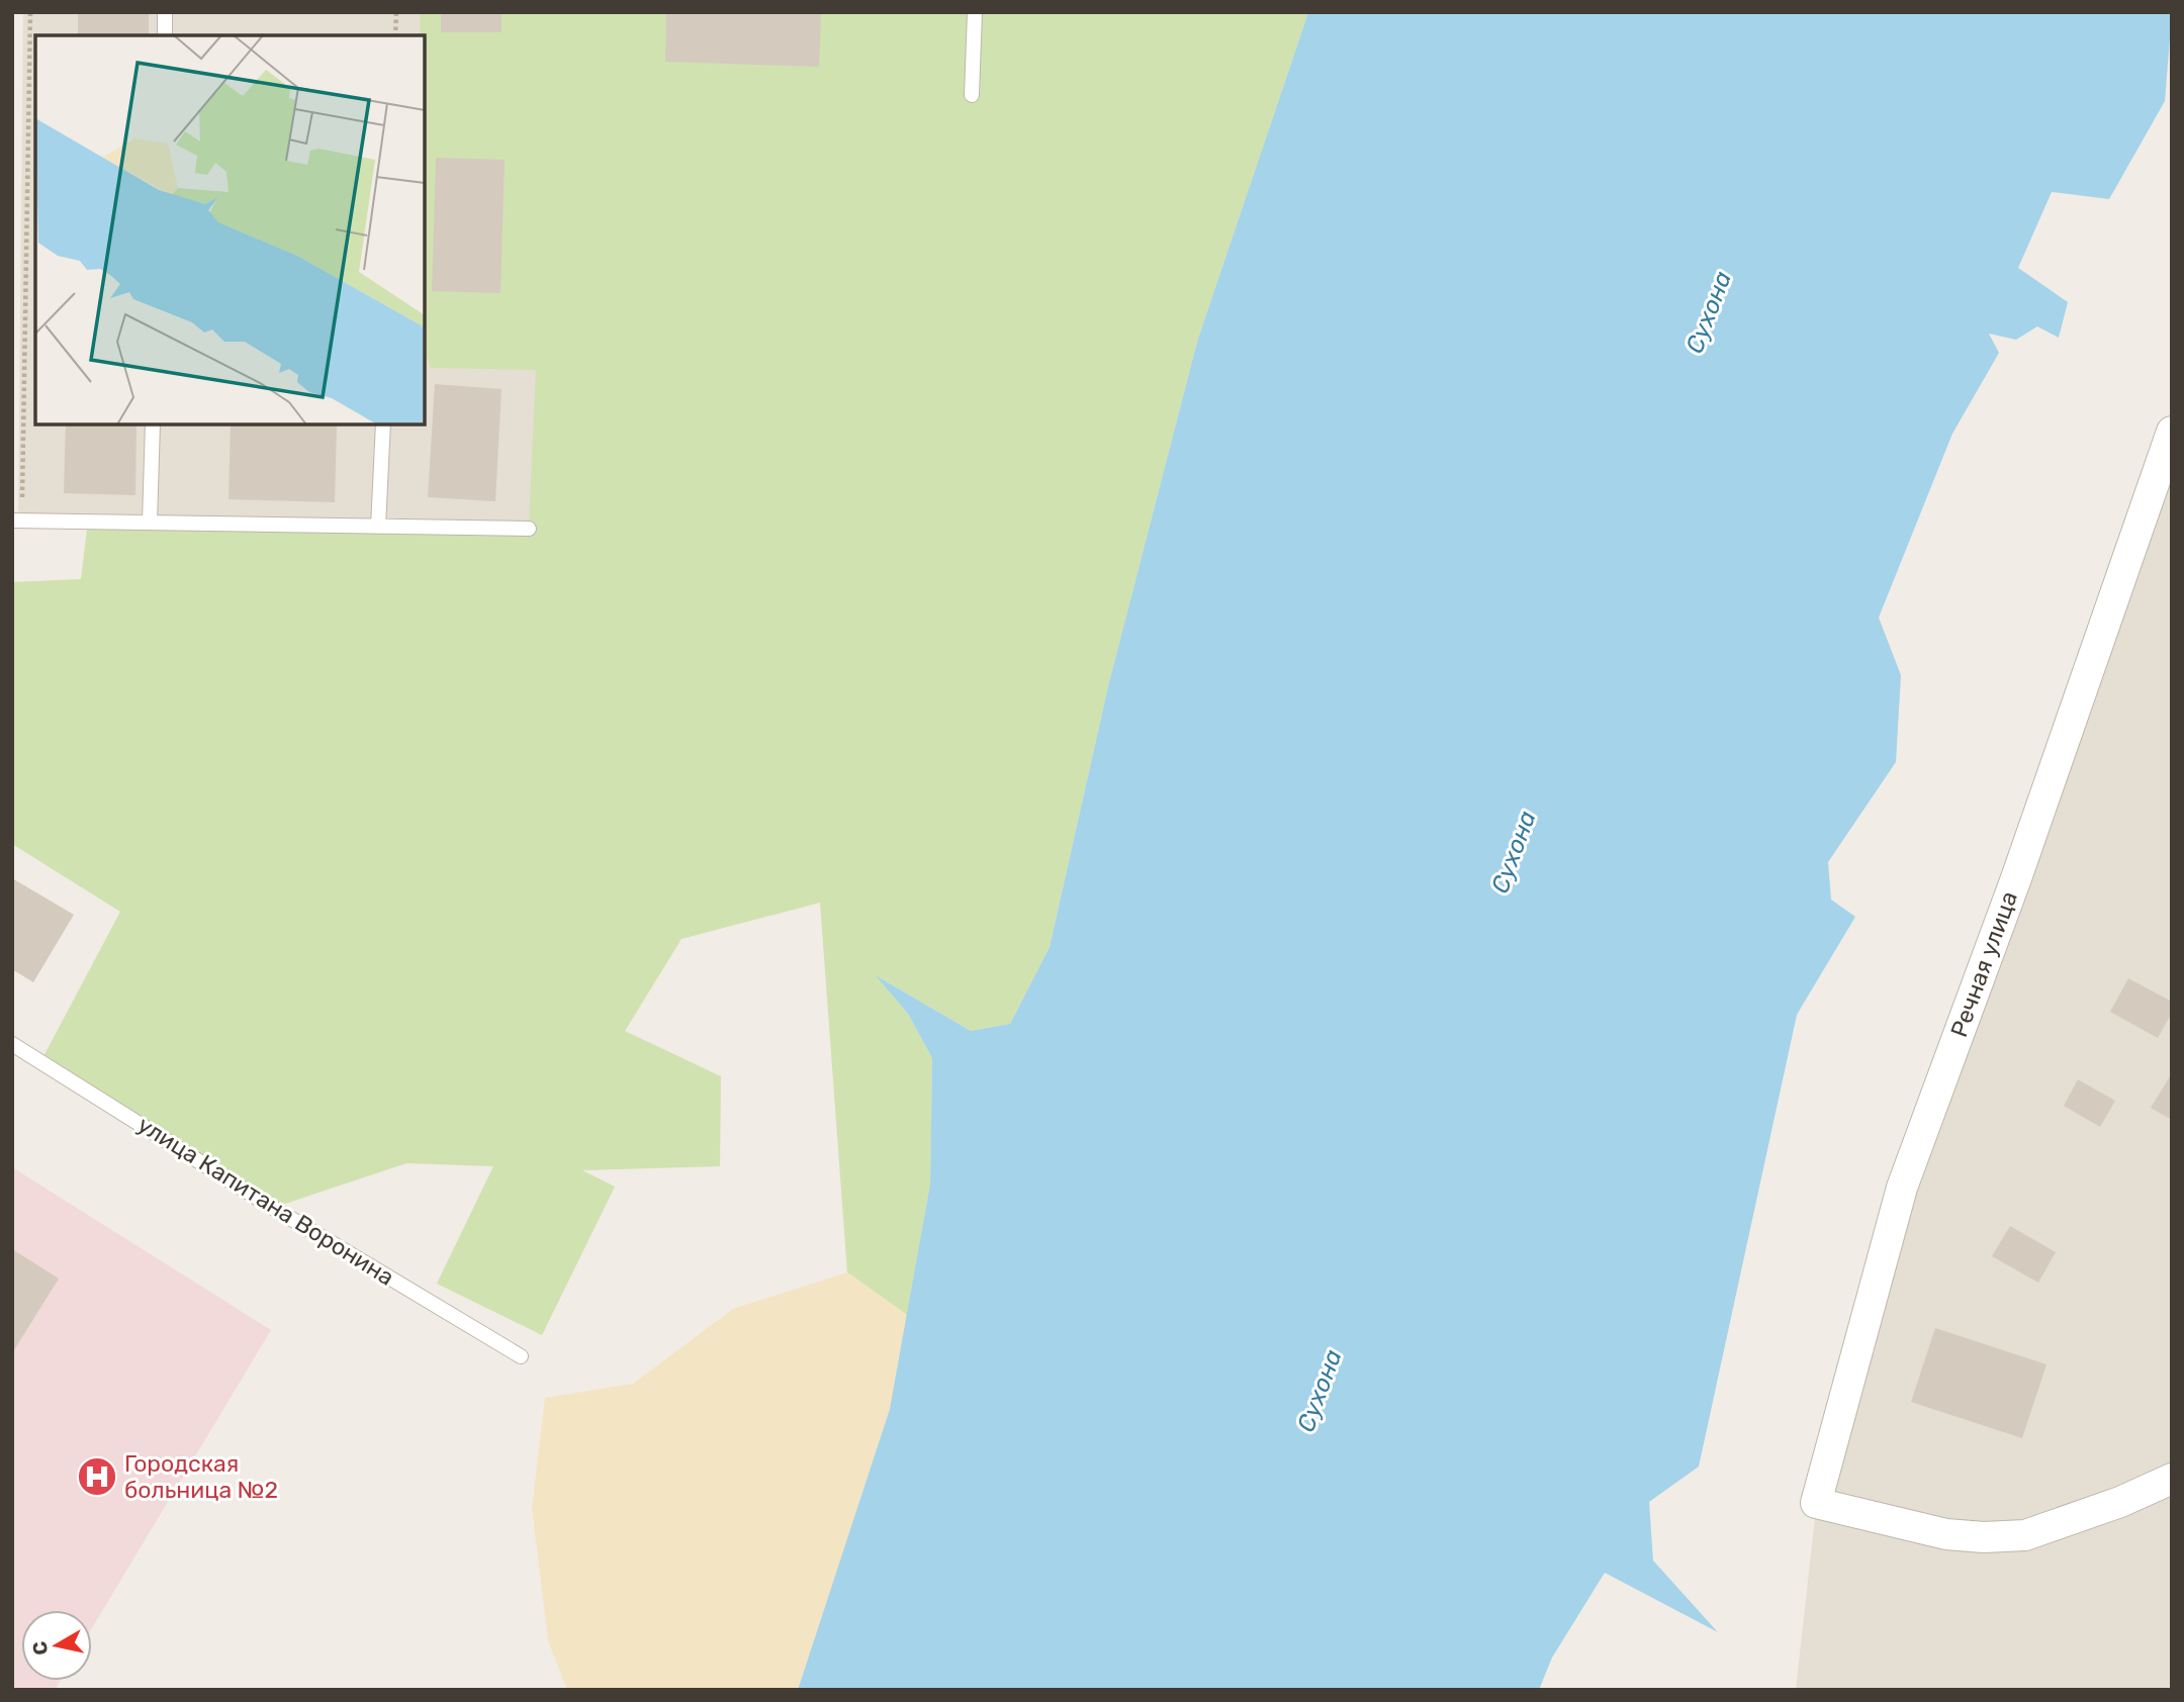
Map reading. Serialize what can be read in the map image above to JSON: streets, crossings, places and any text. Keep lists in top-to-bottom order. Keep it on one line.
{"streets":{"street":["Речная улица"],"lane":["улица Капитана Воронина"]},"water":["Сухона"],"places":{"hospital":["Городская больница №2"]},"north":"left"}
